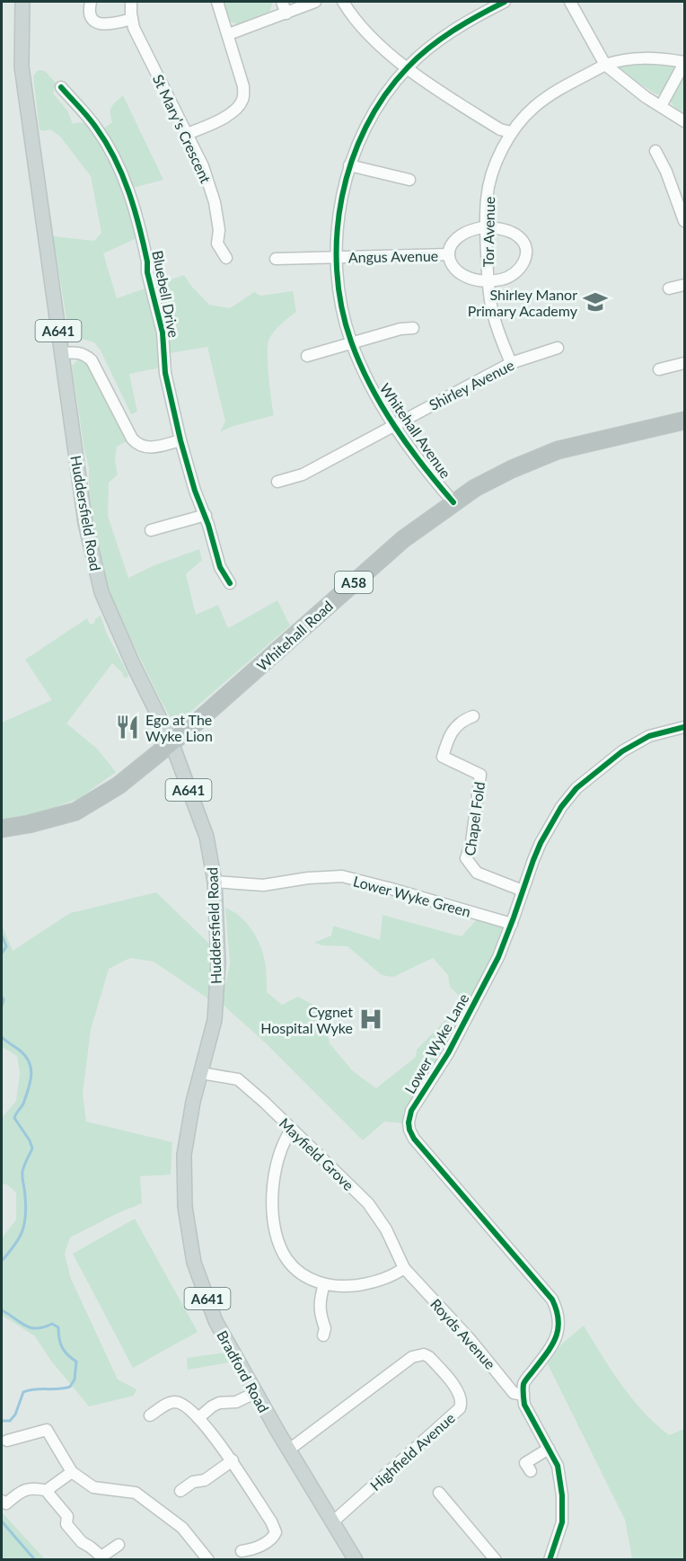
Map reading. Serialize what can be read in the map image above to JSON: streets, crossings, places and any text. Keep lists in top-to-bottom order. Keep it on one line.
{"streets":{"highway":["A58","Whitehall Road"],"main road":["A641","Huddersfield Road","Bradford Road"],"street":["St Mary's Crescent","Tor Avenue","Angus Avenue","Bluebell Drive","Shirley Avenue","Whitehall Avenue","Chapel Fold","Lower Wyke Green","Lower Wyke Lane","Mayfield Grove","Royds Avenue","Highfield Avenue"]},"crossings":[["Tor Avenue","Shirley Avenue"],["Angus Avenue","Whitehall Avenue"],["Shirley Avenue","Whitehall Avenue"],["Whitehall Avenue","Whitehall Road"],["Huddersfield Road","Whitehall Road"],["Huddersfield Road","Lower Wyke Green"],["Huddersfield Road","Bradford Road"],["Chapel Fold","Lower Wyke Lane"],["Lower Wyke Green","Lower Wyke Lane"],["Lower Wyke Lane","Royds Avenue"],["Mayfield Grove","Royds Avenue"],["Mayfield Grove","Bradford Road"],["Bradford Road","Highfield Avenue"]],"places":{"school or university":["Shirley Manor Primary Academy"],"restaurant":["Ego at The Wyke Lion"],"hospital":["Cygnet Hospital Wyke"]}}
